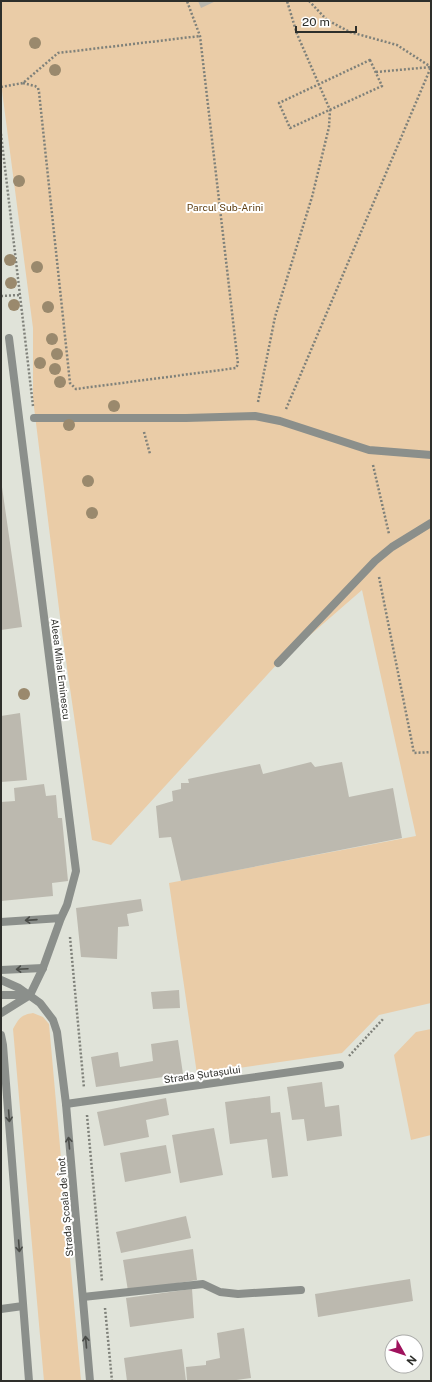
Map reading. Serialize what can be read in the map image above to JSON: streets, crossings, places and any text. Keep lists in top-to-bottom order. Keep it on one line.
{"streets":{"street":["Aleea Mihai Eminescu","Strada Șutașului","Strada Școala de Înot"]},"crossings":[["Aleea Mihai Eminescu","Strada Școala de Înot"],["Strada Șutașului","Strada Școala de Înot"]],"parks":["Parcul Sub-Arini"],"scale_bar":"20 m","north":"bottom right"}
